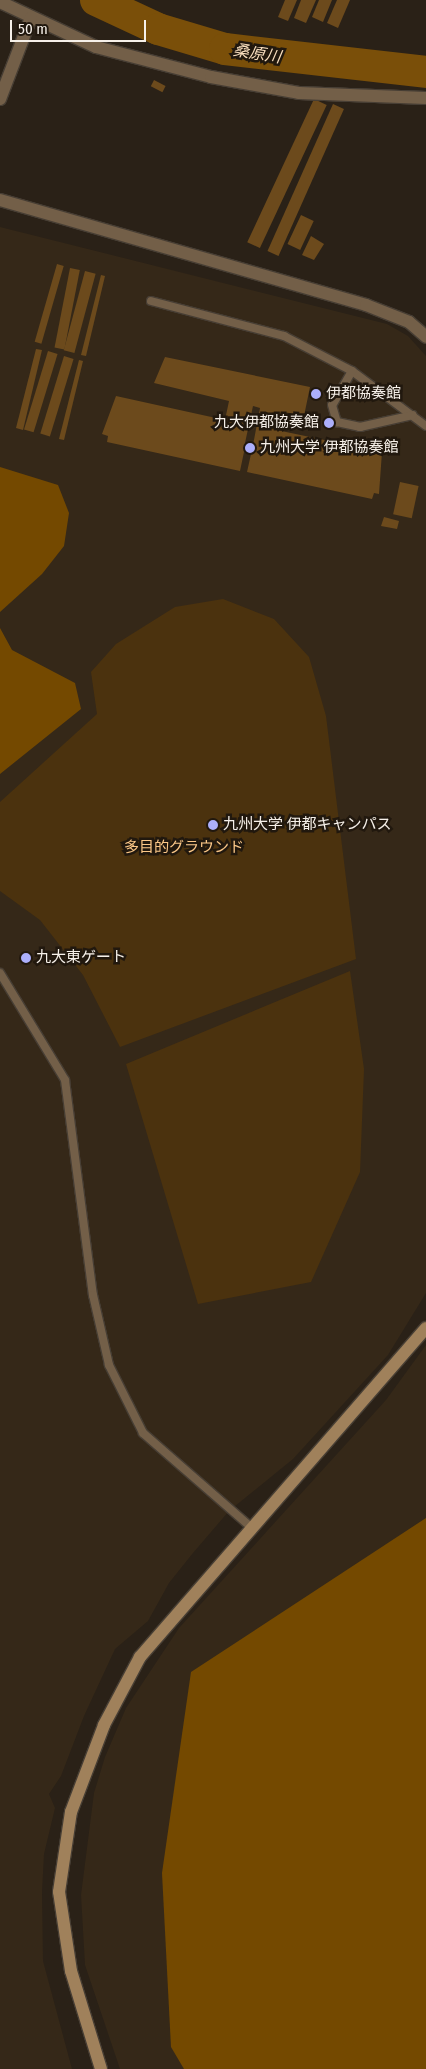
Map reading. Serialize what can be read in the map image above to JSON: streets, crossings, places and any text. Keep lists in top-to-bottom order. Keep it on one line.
{"water":["桑原川"],"parks":["多目的グラウンド"],"places":["伊都協奏館","九大伊都協奏館","九州大学 伊都協奏館","九州大学 伊都キャンパス","九大東ゲート"],"scale_bar":"50 m"}
